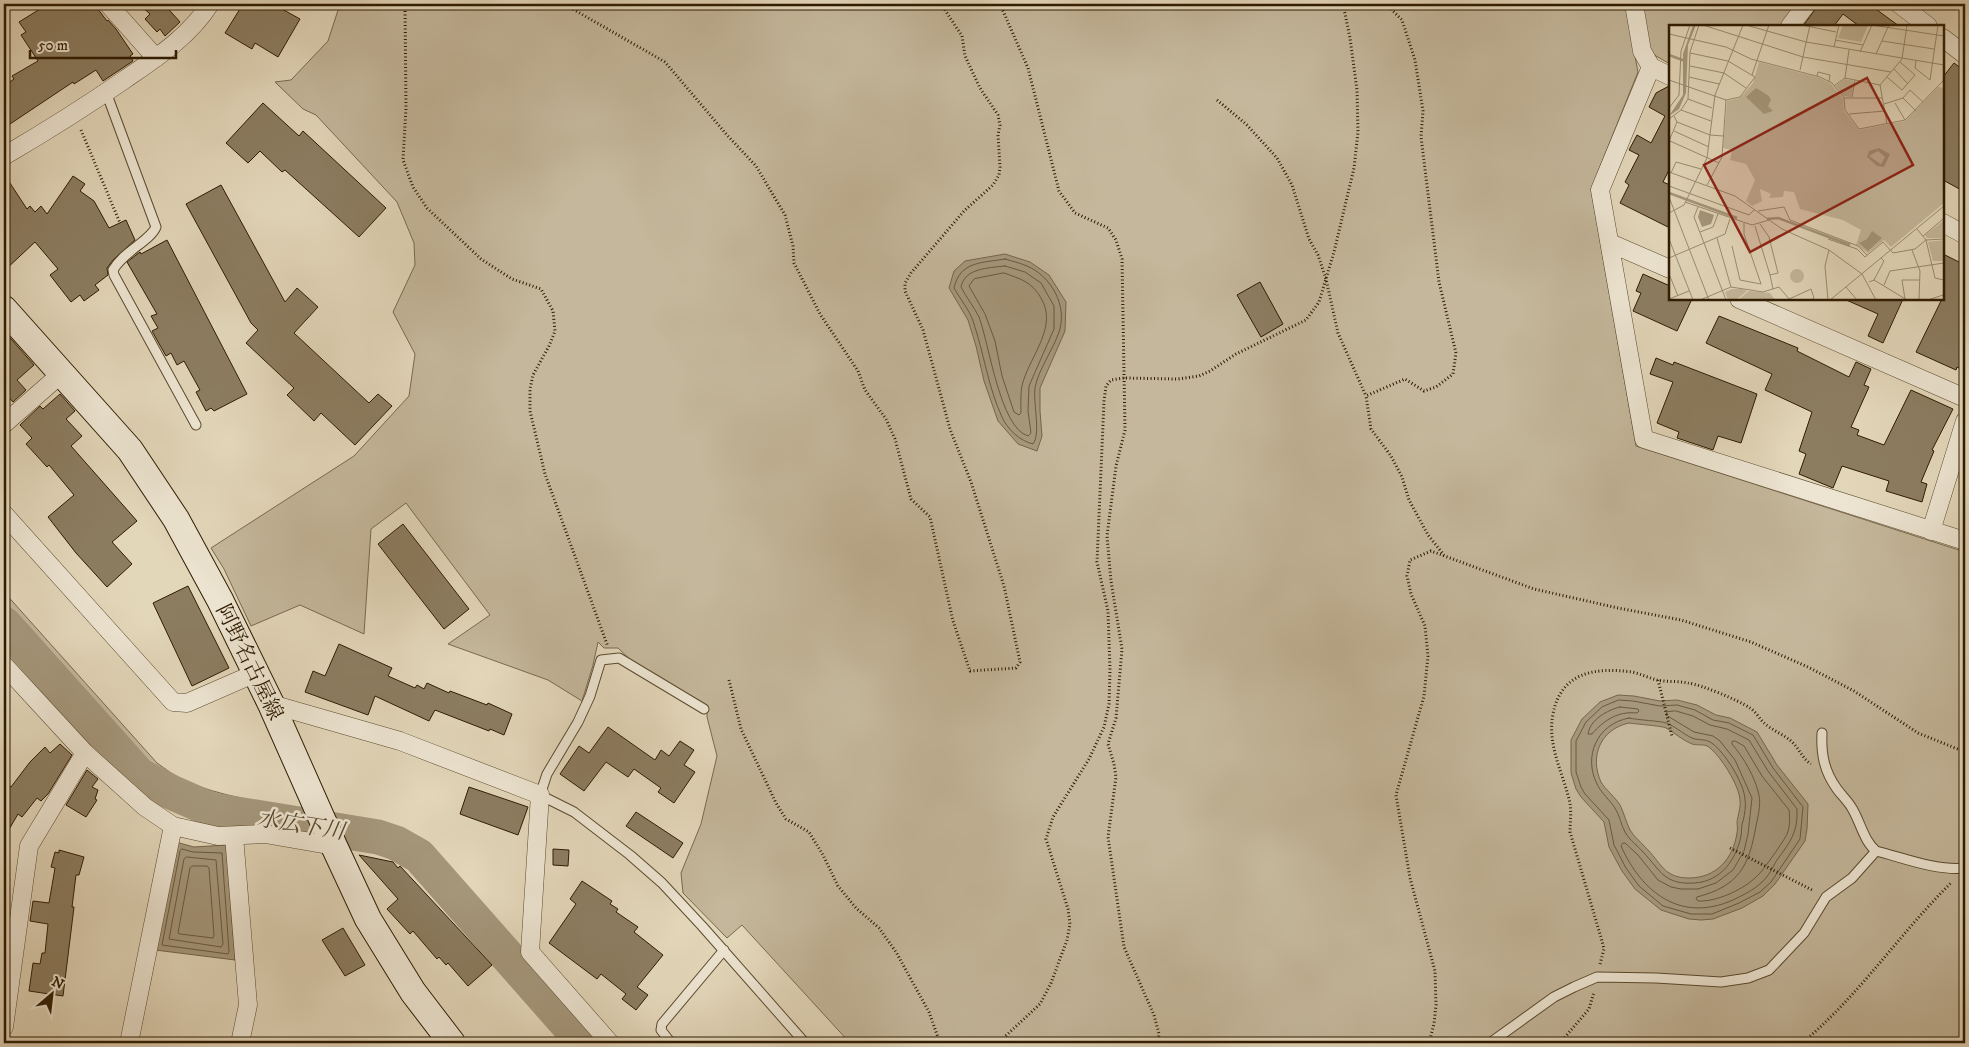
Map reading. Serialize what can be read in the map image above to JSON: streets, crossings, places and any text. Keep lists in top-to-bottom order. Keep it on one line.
{"streets":{"main road":["阿野名古屋線"]},"water":["水広下川"],"scale_bar":"50 m","north":"top right"}
